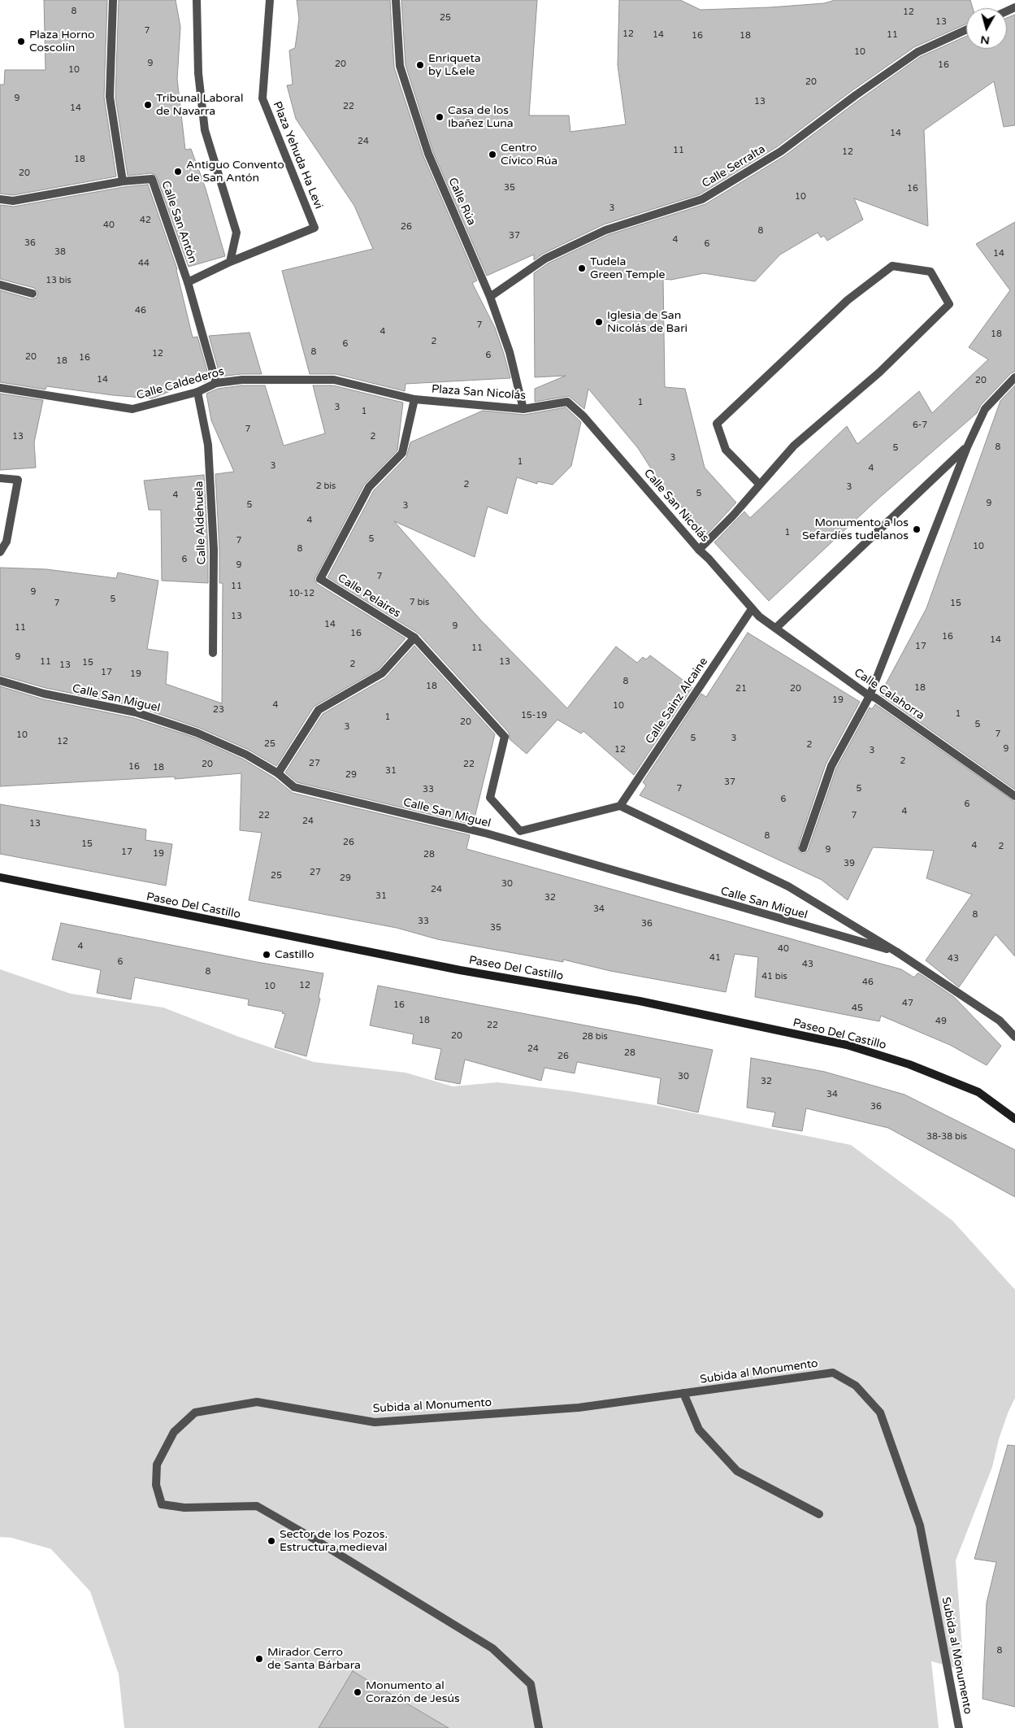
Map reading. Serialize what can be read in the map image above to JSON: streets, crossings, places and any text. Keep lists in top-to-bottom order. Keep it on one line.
{"streets":{"street":["Plaza Yehuda Ha Levi","Calle Serralta","Calle Rúa","Calle San Antón","Calle Caldederos","Plaza San Nicolás","Calle San Nicolás","Calle Aldehuela","Calle Pelaires","Calle Calahorra","Calle San Miguel","Calle Sainz Alcaine","Paseo Del Castillo","Subida al Monumento"]},"crossings":[["Plaza Yehuda Ha Levi","Calle San Antón"],["Calle Serralta","Calle Rúa"],["Calle Rúa","Plaza San Nicolás"],["Calle San Antón","Calle Caldederos"],["Calle Caldederos","Plaza San Nicolás"],["Calle Caldederos","Calle Aldehuela"],["Calle Caldederos","Calle Pelaires"],["Plaza San Nicolás","Calle San Nicolás"],["Plaza San Nicolás","Calle Pelaires"],["Calle San Nicolás","Calle Calahorra"],["Calle San Nicolás","Calle Sainz Alcaine"],["Calle Pelaires","Calle San Miguel"],["Calle Calahorra","Calle Sainz Alcaine"],["Calle San Miguel","Calle Sainz Alcaine"]],"places":["Plaza Horno Coscolín","Enriqueta by L&ele","Tribunal Laboral de Navarra","Casa de los Ibañez Luna","Centro Cívico Rúa","Antiguo Convento de San Antón","Tudela Green Temple","Iglesia de San Nicolás de Bari","Monumento a los Sefardíes tudelanos","Castillo","Sector de los Pozos. Estructura medieval","Mirador Cerro de Santa Bárbara","Monumento al Corazón de Jesús"],"house_numbers":["8","12","25","13","7","12","14","11","16","18","10","9","20","16","10","20","9","13","22","14","14","24","11","12","18","20","35","16","10","3","42","40","26","8","37","4","36","6","38","14","44","13 bis","46","7","4","18","2","6","8","12","6","20","16","18","14","20","1","3","1","6-7","7","13","2","8","5","3","1","3","4","2","2 bis","3","5","4","9","5","3","4","1","5","7","10","8","6","9","7","11","9","10-12","5","7 bis","7","15","13","14","9","11","16","16","14","17","11","9","11","13","15","2","13","17","19","8","18","18","21","20","19","4","10","23","1","15-19","1","20","5","3","7","10","5","3","12","25","2","9","12","3","2","27","20","22","16","18","31","29","37","7","5","33","6","6","4","22","7","24","13","8","26","15","4","2","9","17","19","28","39","27","25","29","30","24","31","32","34","8","33","36","35","4","40","41","43","6","43","8","41 bis","46","12","10","47","16","45","18","49","22","20","28 bis","24","28","26","30","32","34","36","38-38 bis","8"],"north":"bottom"}
